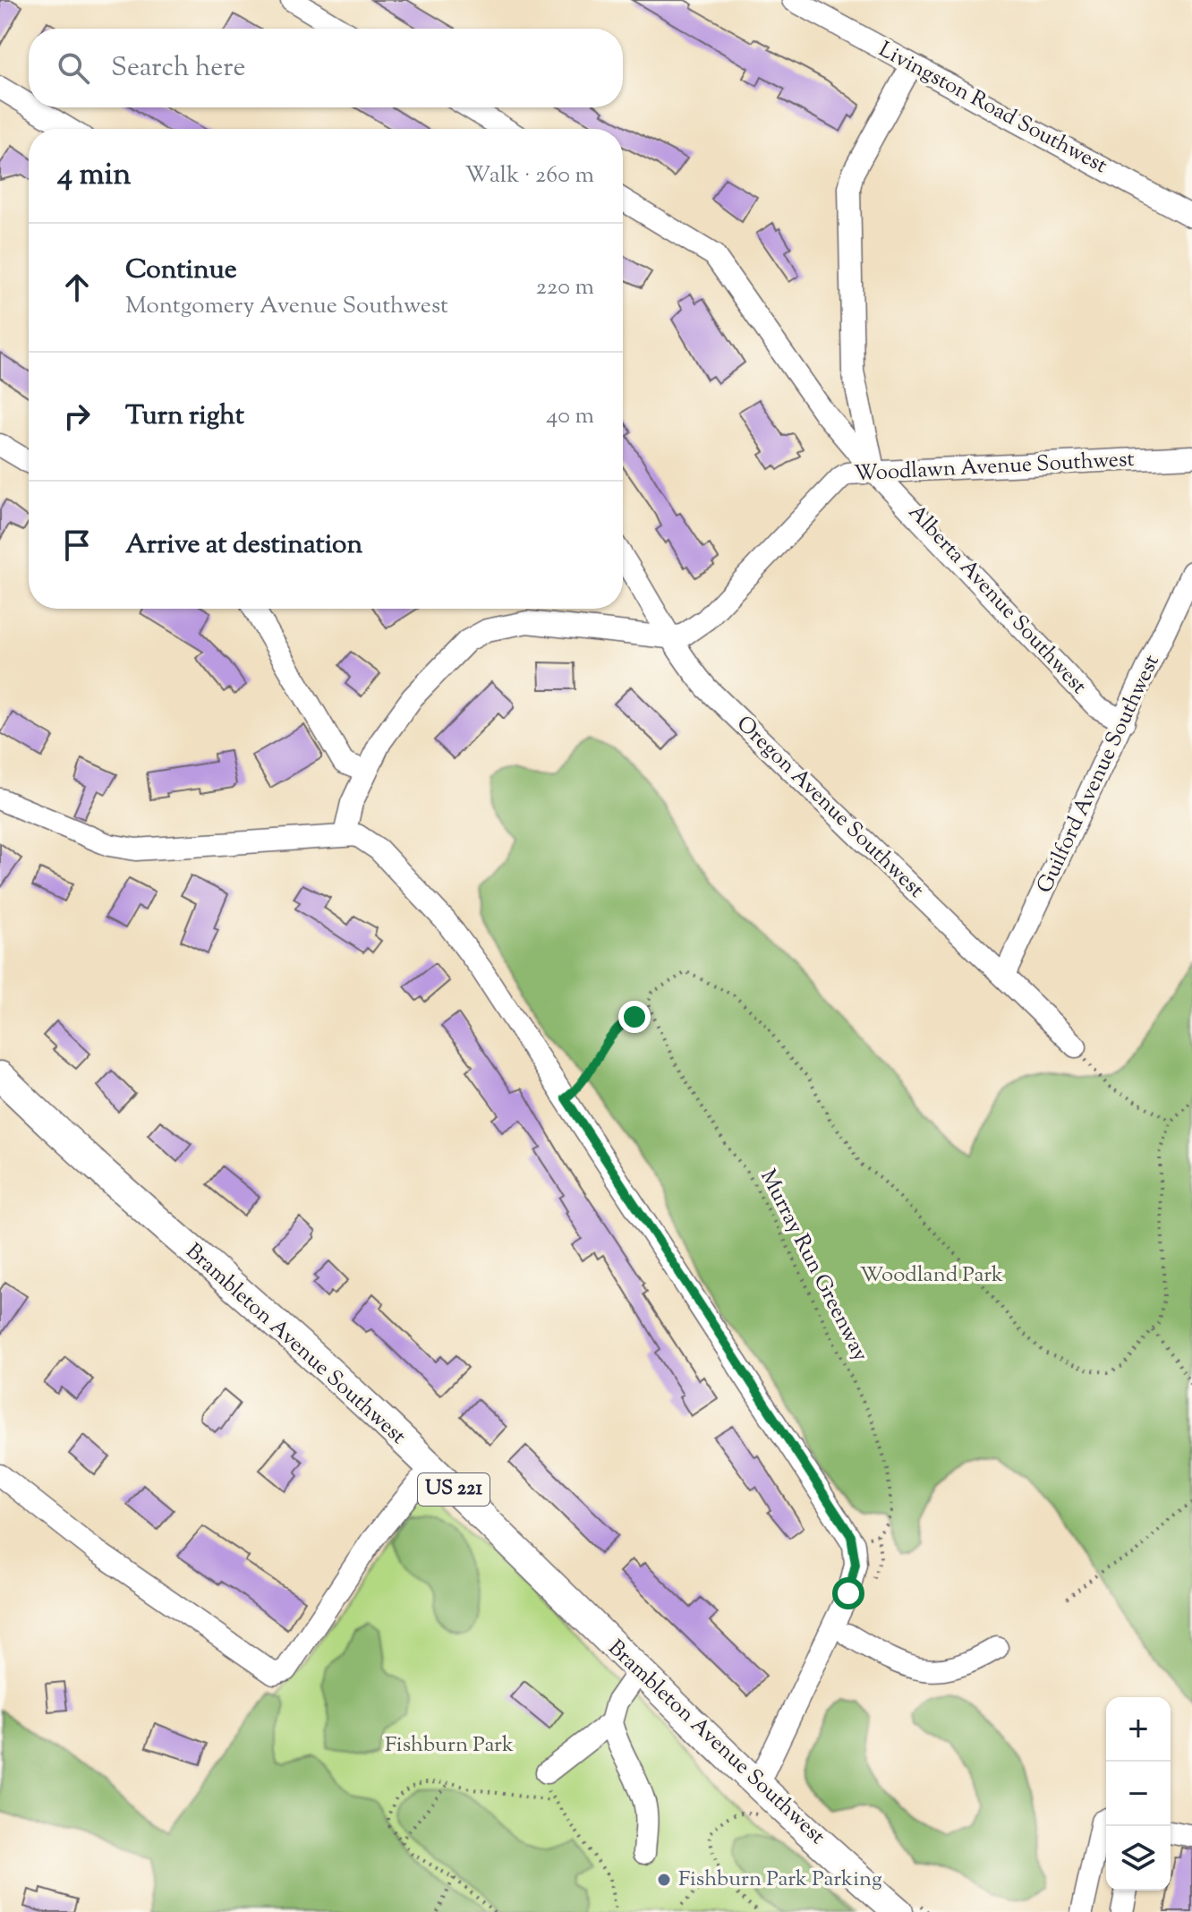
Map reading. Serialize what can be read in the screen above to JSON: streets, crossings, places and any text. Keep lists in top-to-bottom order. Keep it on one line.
{"streets":{"main road":["Brambleton Avenue Southwest","US 221"],"street":["Livingston Road Southwest","Woodlawn Avenue Southwest","Alberta Avenue Southwest","Guilford Avenue Southwest","Oregon Avenue Southwest"],"path":["Murray Run Greenway"]},"crossings":[["Woodlawn Avenue Southwest","Alberta Avenue Southwest"],["Woodlawn Avenue Southwest","Oregon Avenue Southwest"],["Alberta Avenue Southwest","Guilford Avenue Southwest"],["Guilford Avenue Southwest","Oregon Avenue Southwest"]],"parks":["Woodland Park","Fishburn Park"],"places":["Fishburn Park Parking"],"page":{"search":"Search here","heading":["4 min","Walk · 260 m"],"list":[["Continue","Montgomery Avenue Southwest","220 m"],["Turn right","40 m"],"Arrive at destination"],"map_buttons":["+","−"]}}
